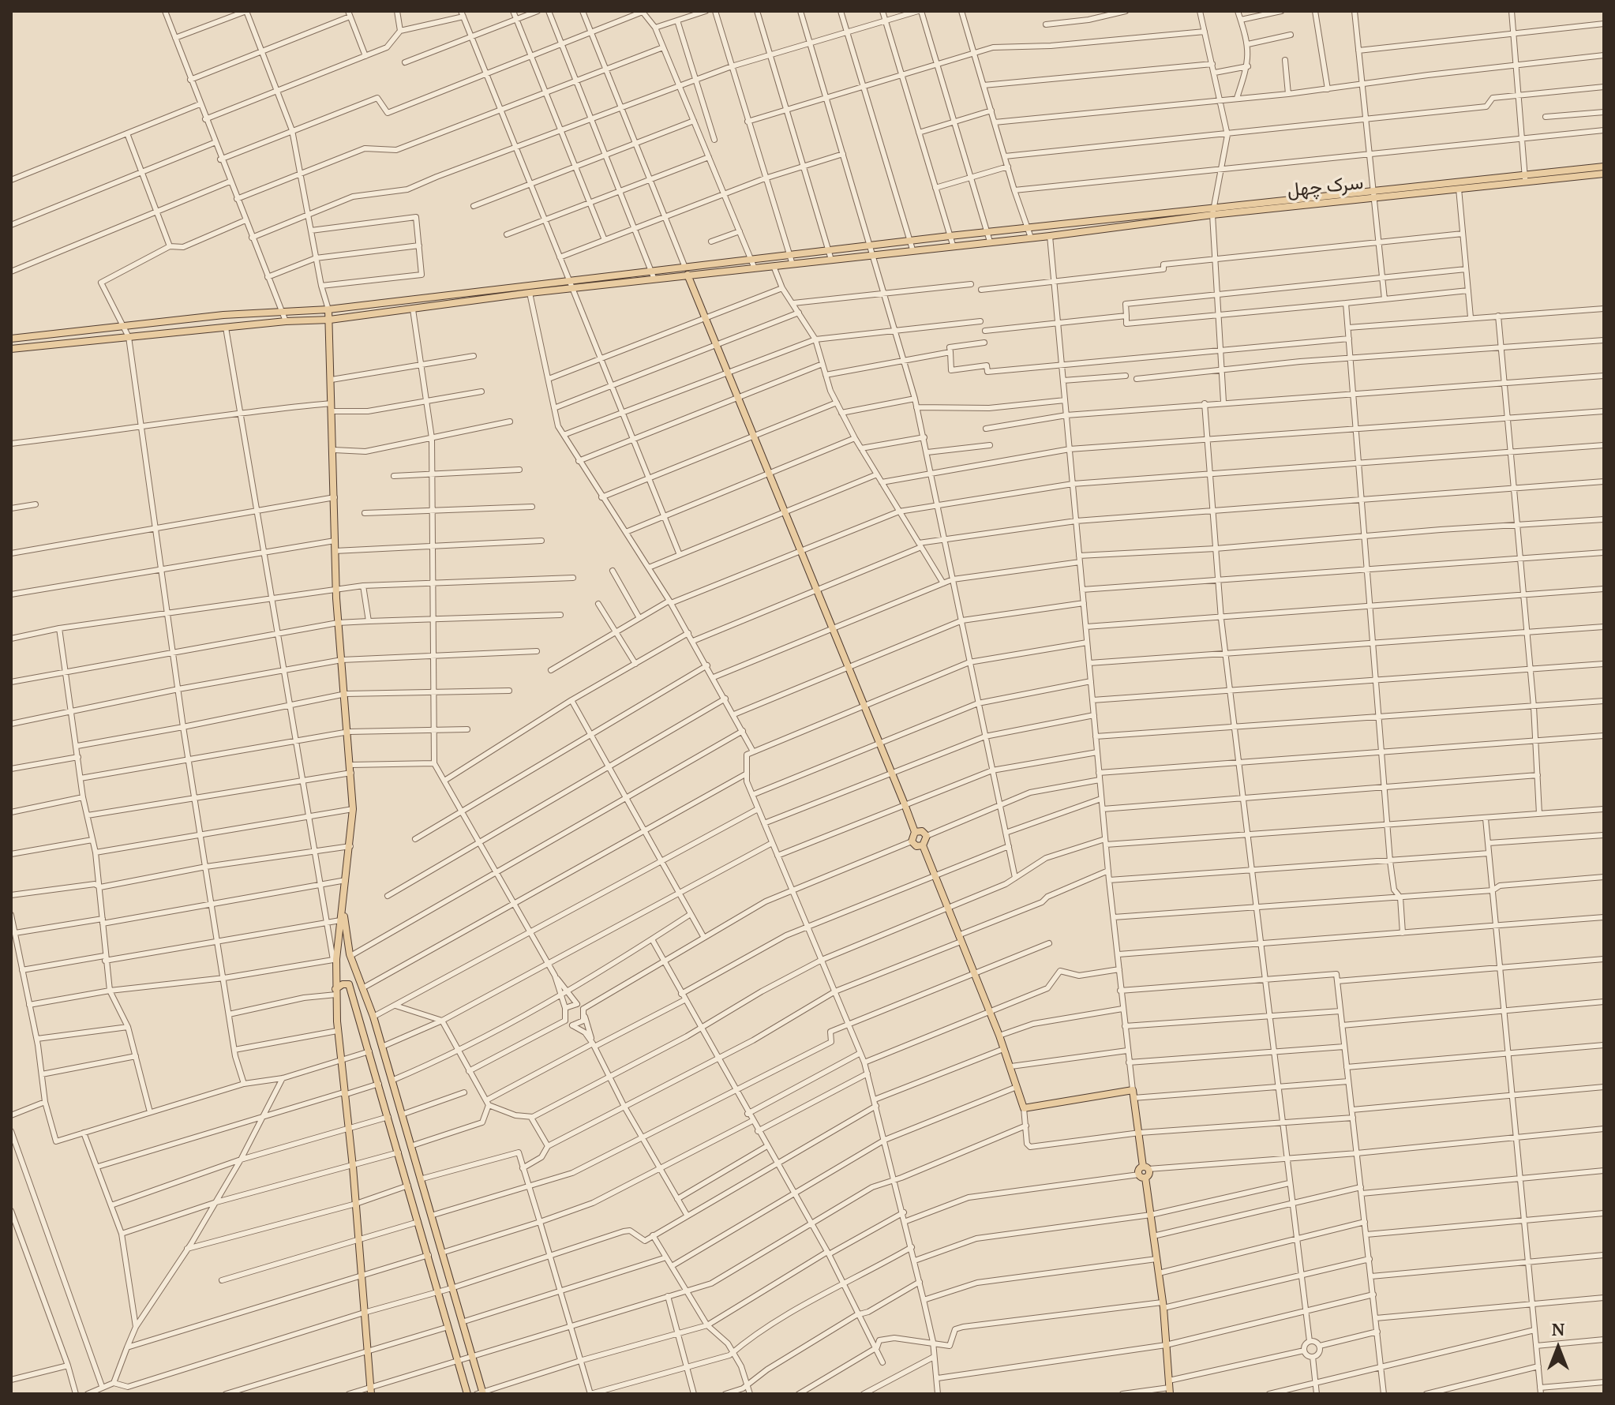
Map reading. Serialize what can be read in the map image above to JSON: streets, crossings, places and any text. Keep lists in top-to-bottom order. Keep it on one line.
{"streets":{"main road":["سرک چهل"]},"north":"top"}
